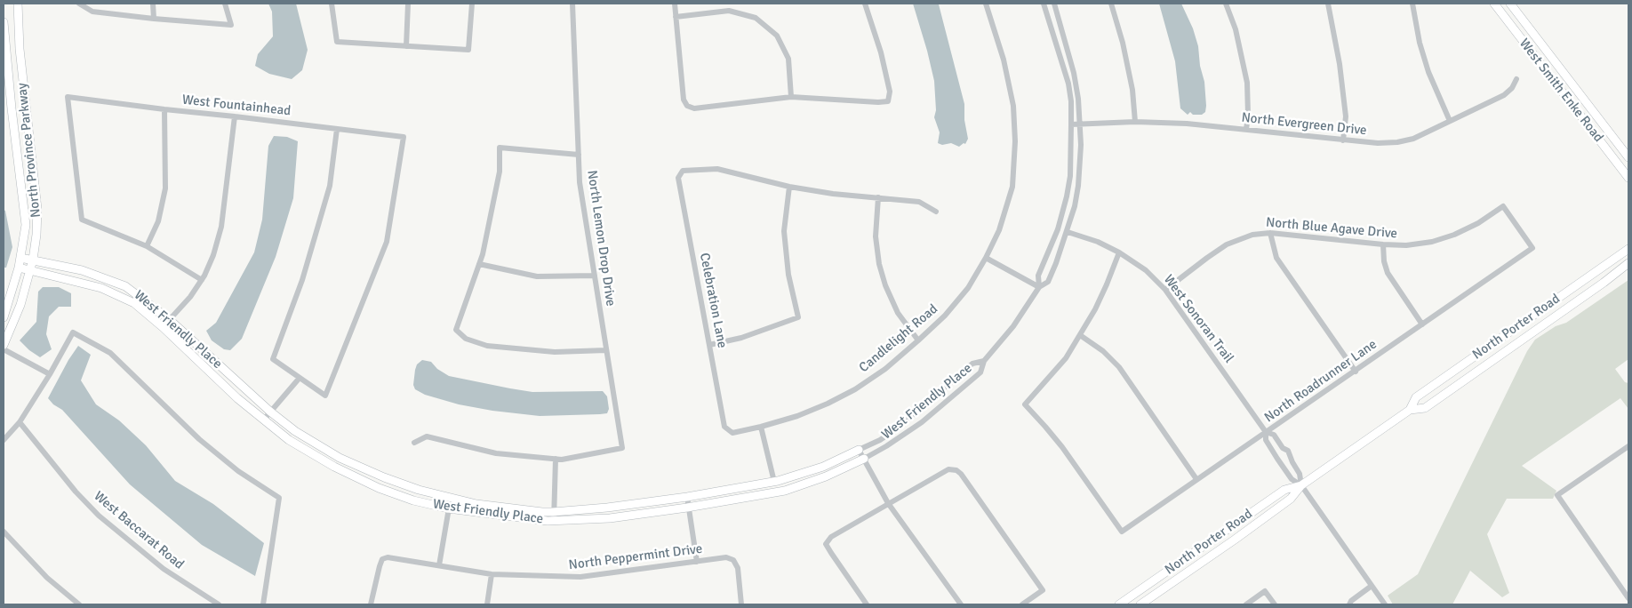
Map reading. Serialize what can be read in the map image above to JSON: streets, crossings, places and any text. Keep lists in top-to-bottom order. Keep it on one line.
{"streets":{"street":["West Smith Enke Road","West Fountainhead","North Evergreen Drive","North Province Parkway","North Blue Agave Drive","North Lemon Drop Drive","Celebration Lane","West Sonoran Trail","North Porter Road","West Friendly Place","Candlelight Road","North Roadrunner Lane","West Baccarat Road","North Peppermint Drive"]},"crossings":[["North Evergreen Drive","West Friendly Place"],["North Province Parkway","West Friendly Place"],["North Blue Agave Drive","West Sonoran Trail"],["North Blue Agave Drive","North Roadrunner Lane"],["Celebration Lane","Candlelight Road"],["West Sonoran Trail","North Porter Road"],["West Sonoran Trail","West Friendly Place"],["West Sonoran Trail","North Roadrunner Lane"]]}
